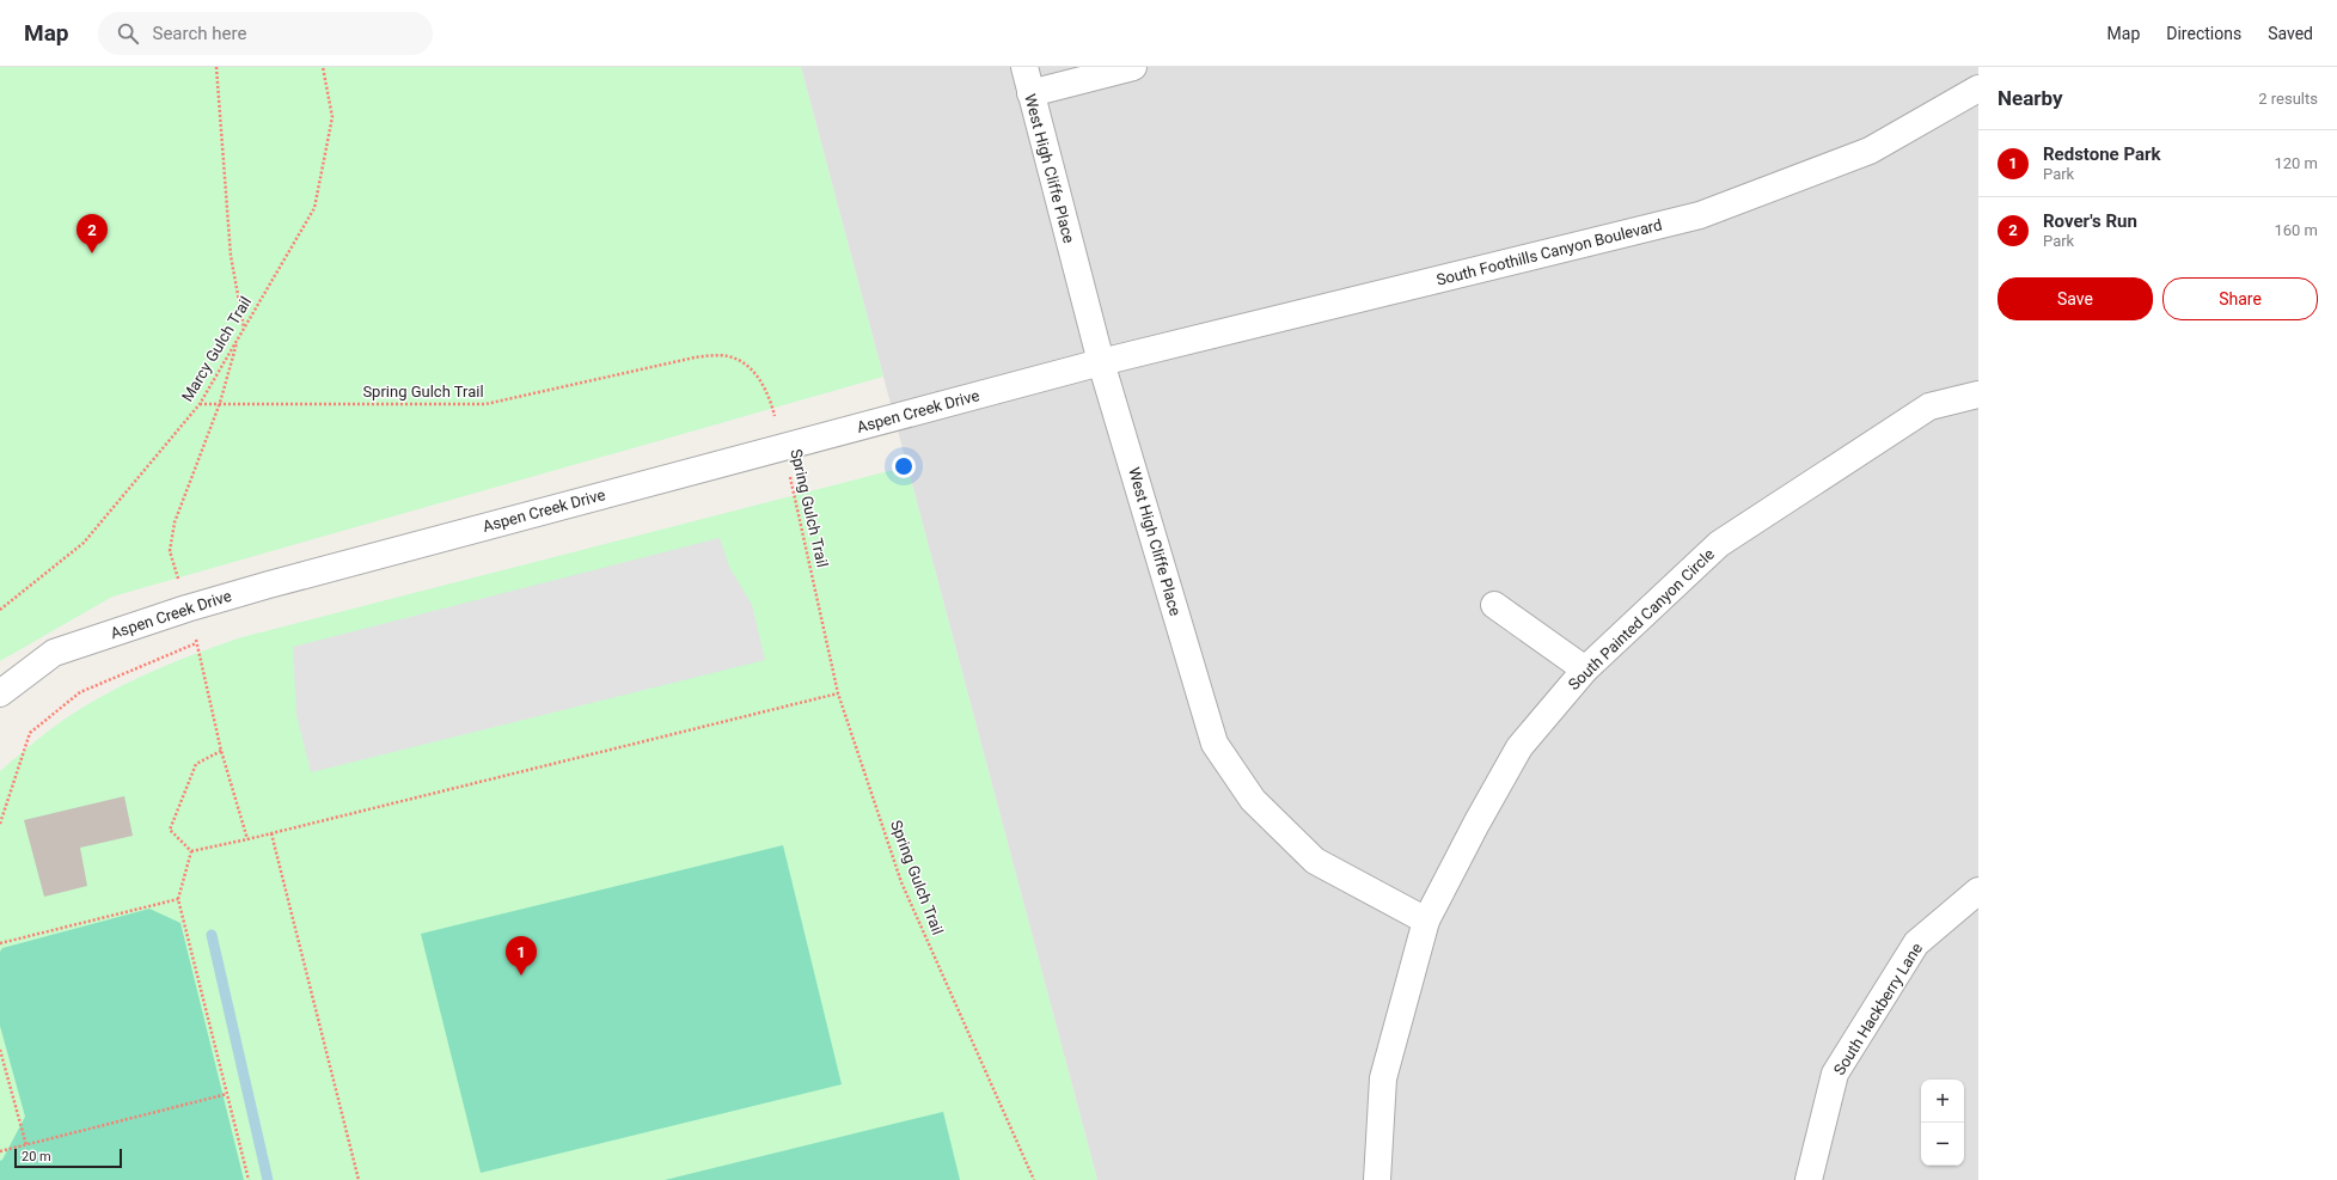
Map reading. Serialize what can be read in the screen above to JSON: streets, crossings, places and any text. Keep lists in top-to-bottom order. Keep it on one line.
{"streets":{"street":["West High Cliffe Place","South Foothills Canyon Boulevard","Aspen Creek Drive","South Painted Canyon Circle","South Hackberry Lane"],"path":["Marcy Gulch Trail","Spring Gulch Trail"]},"crossings":[["West High Cliffe Place","South Foothills Canyon Boulevard"],["West High Cliffe Place","Aspen Creek Drive"],["West High Cliffe Place","South Painted Canyon Circle"],["South Foothills Canyon Boulevard","Aspen Creek Drive"],["Marcy Gulch Trail","Spring Gulch Trail"],["Spring Gulch Trail","Aspen Creek Drive"]],"scale_bar":"20 m","page":{"header":"Map","search":"Search here","nav":["Map","Directions","Saved"],"heading":["Nearby","2 results"],"list":[{"mark":"1","name":"Redstone Park","note":"Park","value":"120 m"},{"mark":"2","name":"Rover's Run","note":"Park","value":"160 m"}],"pins":["2","1"],"buttons":["Save","Share"],"map_buttons":["+","−"],"scale":"20 m"}}
